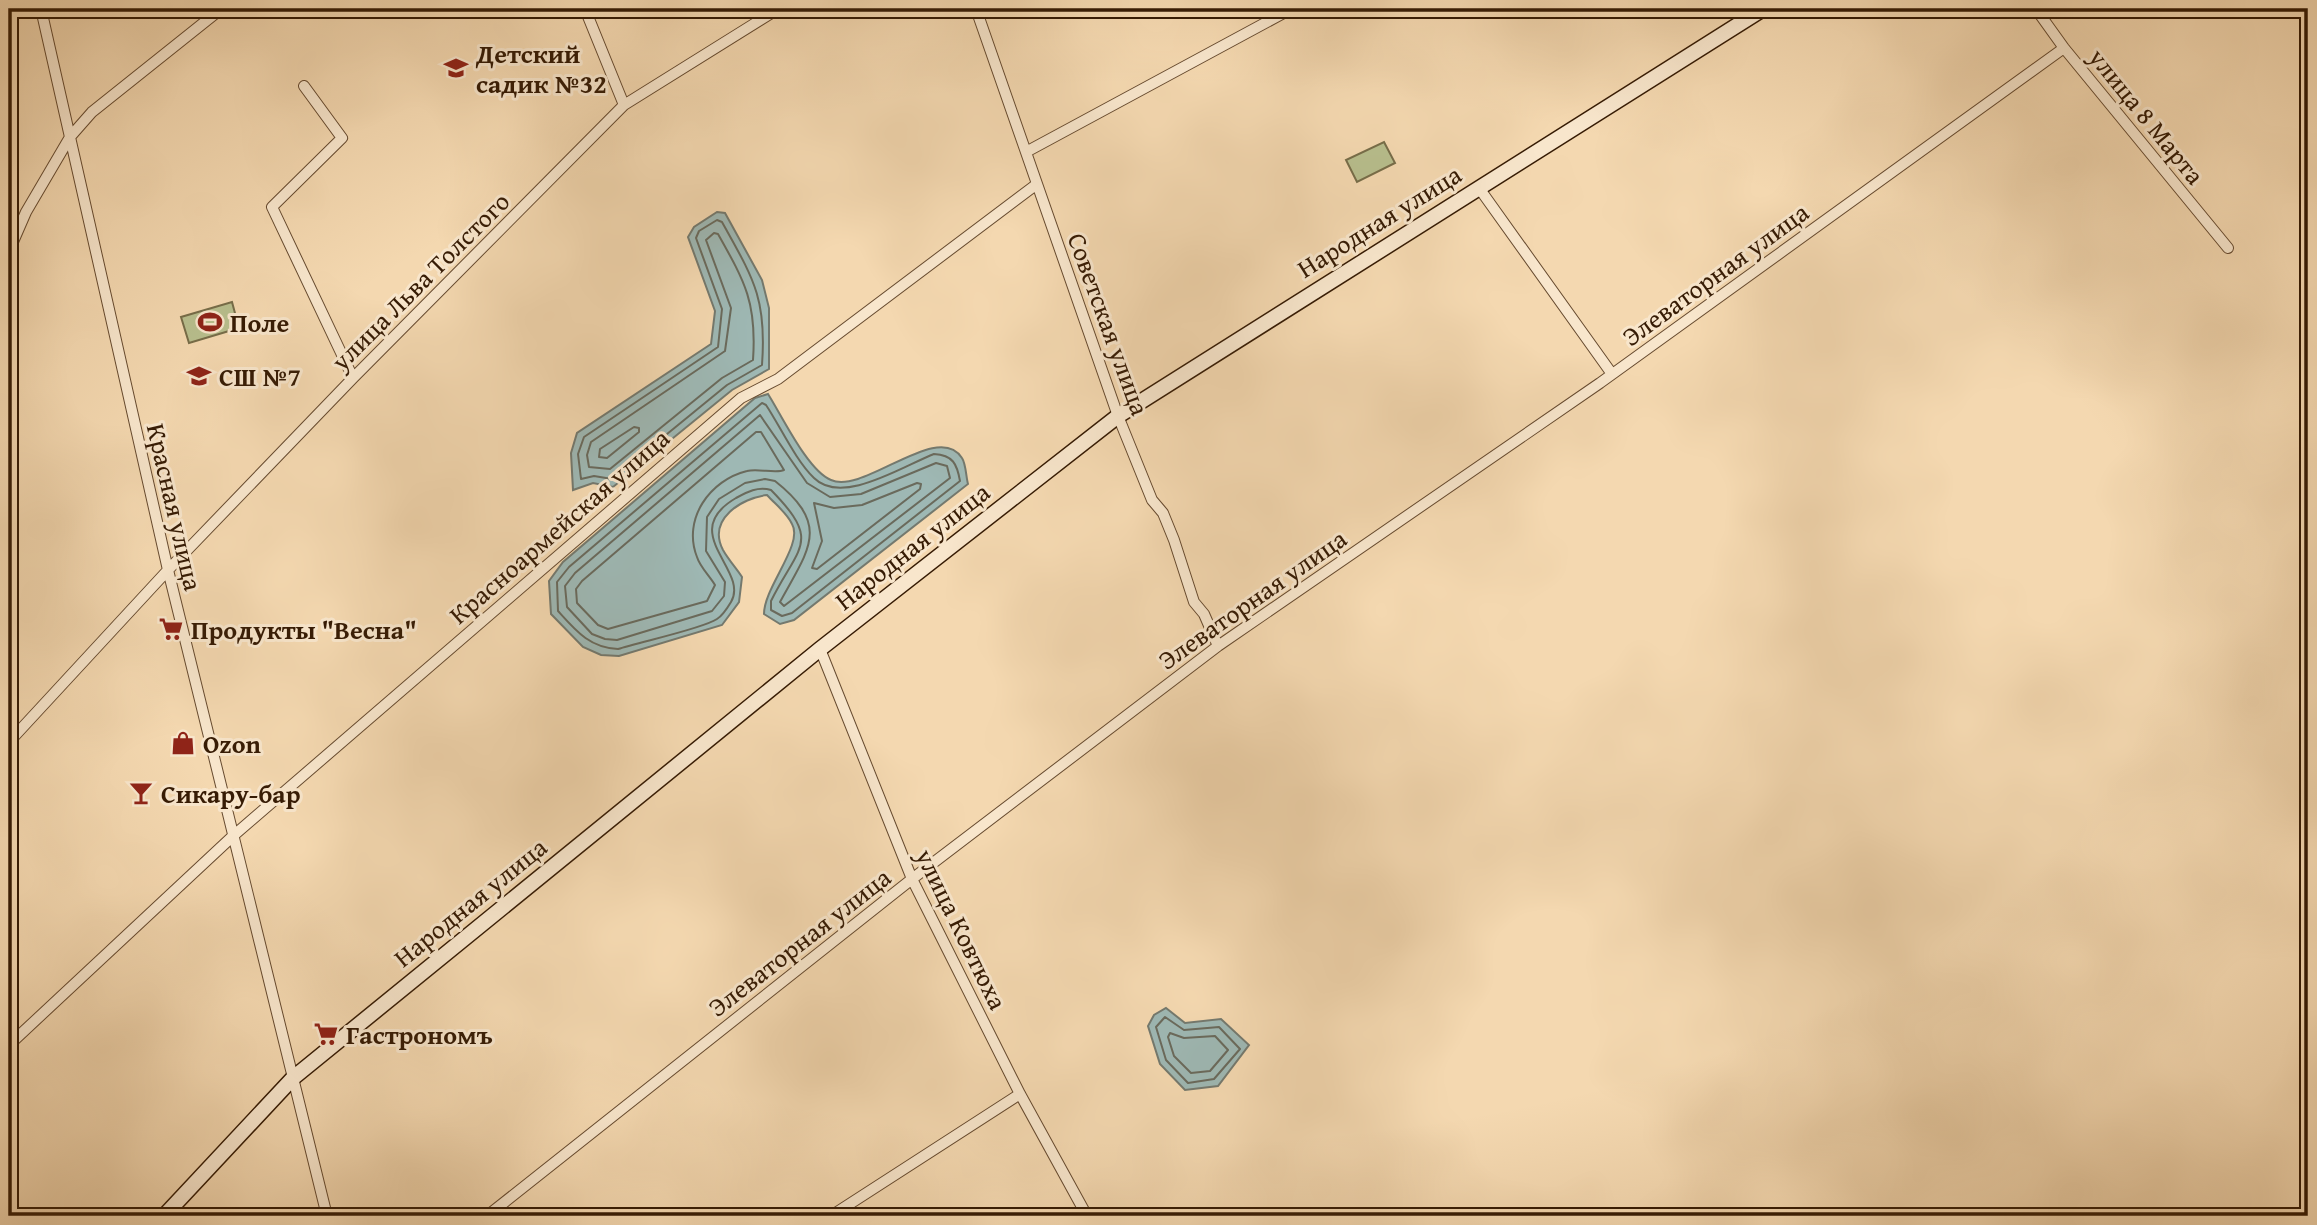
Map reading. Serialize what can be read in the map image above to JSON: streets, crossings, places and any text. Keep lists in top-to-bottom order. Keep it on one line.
{"streets":{"main road":["Народная улица"],"street":["улица 8 Марта","Элеваторная улица","улица Льва Толстого","Советская улица","Красная улица","Красноармейская улица","улица Ковтюха"]},"crossings":[["улица 8 Марта","Элеваторная улица"],["Народная улица","Советская улица"],["Народная улица","Красная улица"],["Народная улица","улица Ковтюха"],["Элеваторная улица","Советская улица"],["Элеваторная улица","улица Ковтюха"],["улица Льва Толстого","Красная улица"],["Советская улица","Красноармейская улица"],["Красная улица","Красноармейская улица"]],"places":{"school or university":["Детский садик №32","СШ №7"],"sports":["Поле"],"supermarket":["Продукты \"Весна\"","Гастрономъ"],"shop":["Ozon"],"bar":["Сикару-бар"]}}
